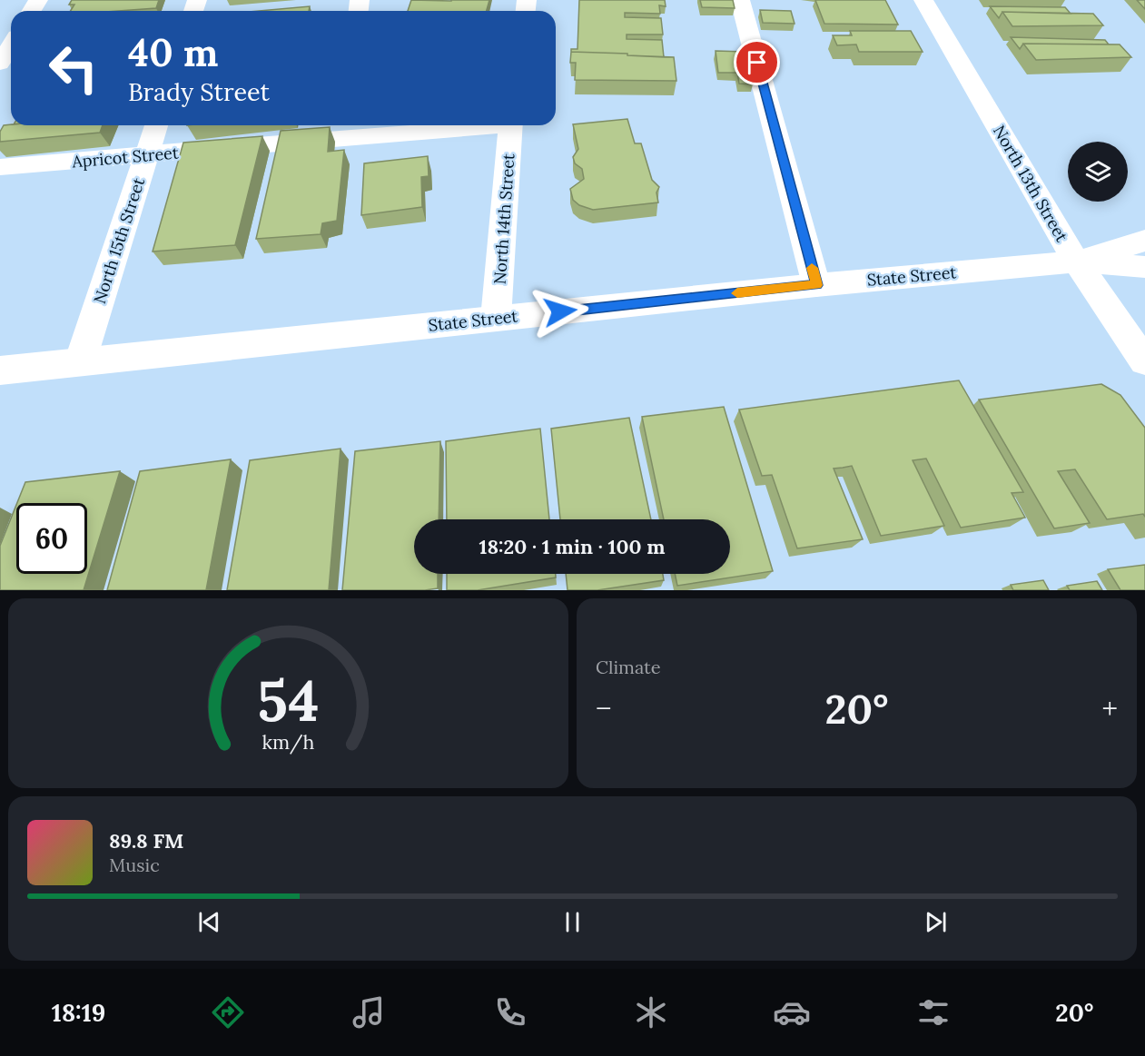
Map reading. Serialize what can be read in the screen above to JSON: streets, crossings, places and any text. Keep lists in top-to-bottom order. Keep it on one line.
{"streets":{"street":["Apricot Street","North 13th Street","North 14th Street","North 15th Street","State Street"]},"crossings":[["Apricot Street","North 15th Street"],["North 13th Street","State Street"],["North 14th Street","State Street"],["North 15th Street","State Street"]],"page":{"turn":["40 m","Brady Street"],"limit":"60","trip":"18:20 · 1 min · 100 m","tile":"Climate","heat":["−","20°","+"],"song":["89.8 FM","Music"],"tabs":["18:19","20°"],"gauge":["54","km/h"]}}
